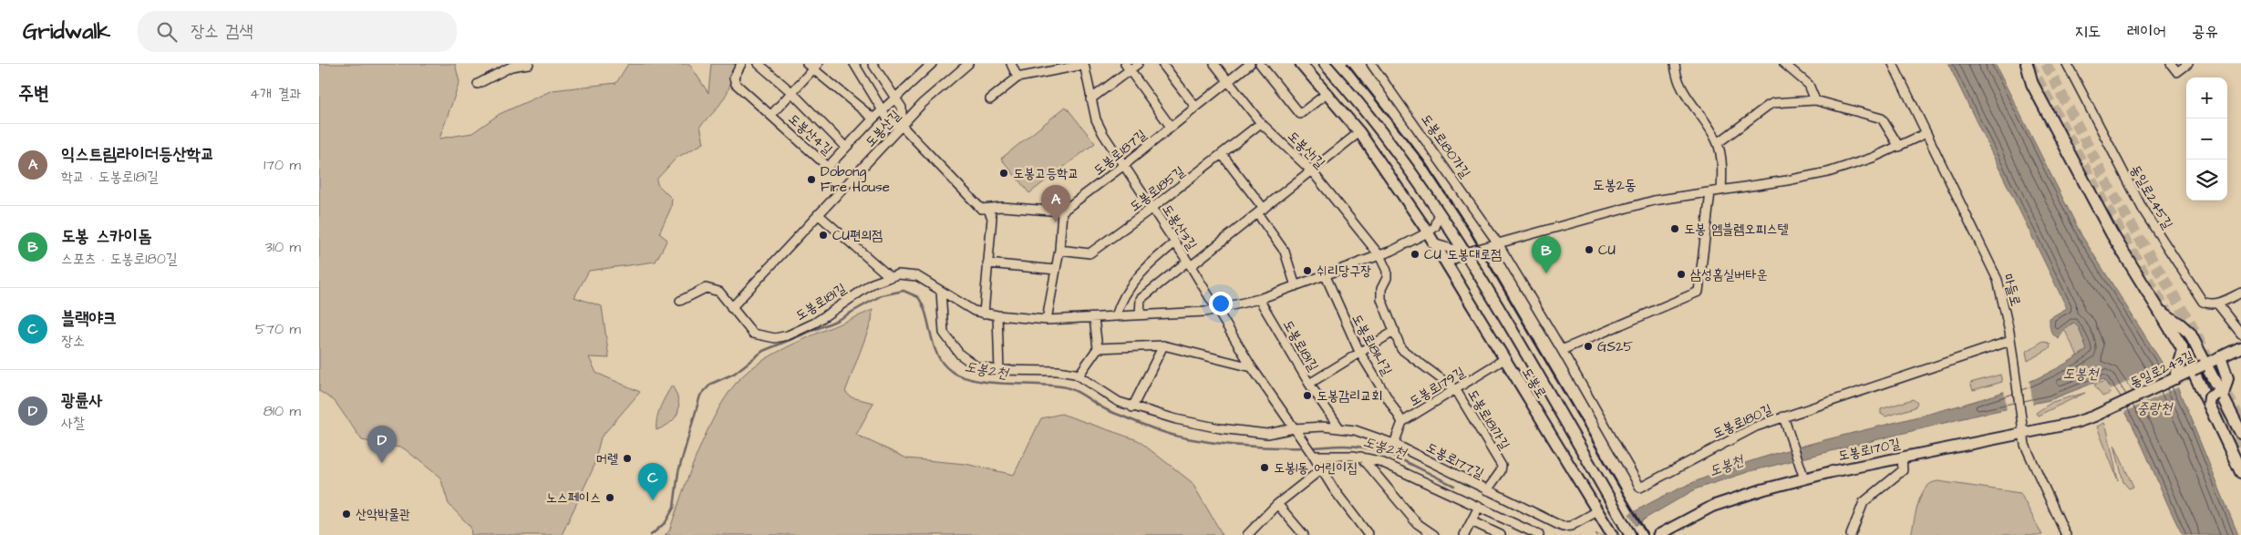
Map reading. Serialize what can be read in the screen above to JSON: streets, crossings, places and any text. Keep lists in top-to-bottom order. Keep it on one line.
{"streets":{"main road":["동일로243길","도봉로","도봉로170길"],"street":["도봉산길","도봉산4길","도봉로180가길","도봉산1길","도봉로187길","도봉로185길","동일로245길","도봉산3길","마들로","도봉로181길","도봉로181나길","도봉로179길","도봉로181가길","도봉로180길","도봉로177길"]},"crossings":[["도봉산길","도봉로181길"],["도봉로180가길","도봉로180길"],["도봉산1길","도봉로187길"],["도봉산1길","도봉로185길"],["도봉산1길","도봉로181길"],["도봉산1길","도봉로181가길"],["도봉로187길","도봉산3길"],["도봉로185길","도봉산3길"],["도봉산3길","도봉로181길"],["도봉산3길","도봉로177길"],["마들로","도봉로180길"],["마들로","도봉로170길"],["도봉로181길","도봉로181나길"],["도봉로181길","도봉로"],["도봉로181길","도봉로181가길"],["도봉로181길","도봉로177길"],["도봉로181나길","도봉로179길"],["동일로243길","도봉로170길"],["도봉로","도봉로179길"],["도봉로","도봉로177길"],["도봉로179길","도봉로181가길"],["도봉로179길","도봉로177길"],["도봉로181가길","도봉로177길"]],"districts":["도봉2동"],"water":["도봉2천","도봉천","중랑천"],"places":["도봉고등학교","Dobong Fire House","도봉 엠블렘오피스텔","CU편의점","CU","CU 도봉대로점","쉬리당구장","삼성홈실버타운","GS25","도봉감리교회","머렐","도봉1동 어린이집","노스페이스","산악박물관"],"page":{"header":"Gridwalk","search":"장소 검색","nav":["지도","레이어","공유"],"heading":["주변","4개 결과"],"map_buttons":["+","−"],"list":[{"mark":"A","name":"익스트림라이더등산학교","note":"학교 · 도봉로181길","value":"170 m"},{"mark":"B","name":"도봉 스카이돔","note":"스포츠 · 도봉로180길","value":"310 m"},{"mark":"C","name":"블랙야크","note":"장소","value":"570 m"},{"mark":"D","name":"광륜사","note":"사찰","value":"810 m"}],"pins":["A","B","D","C"]}}
